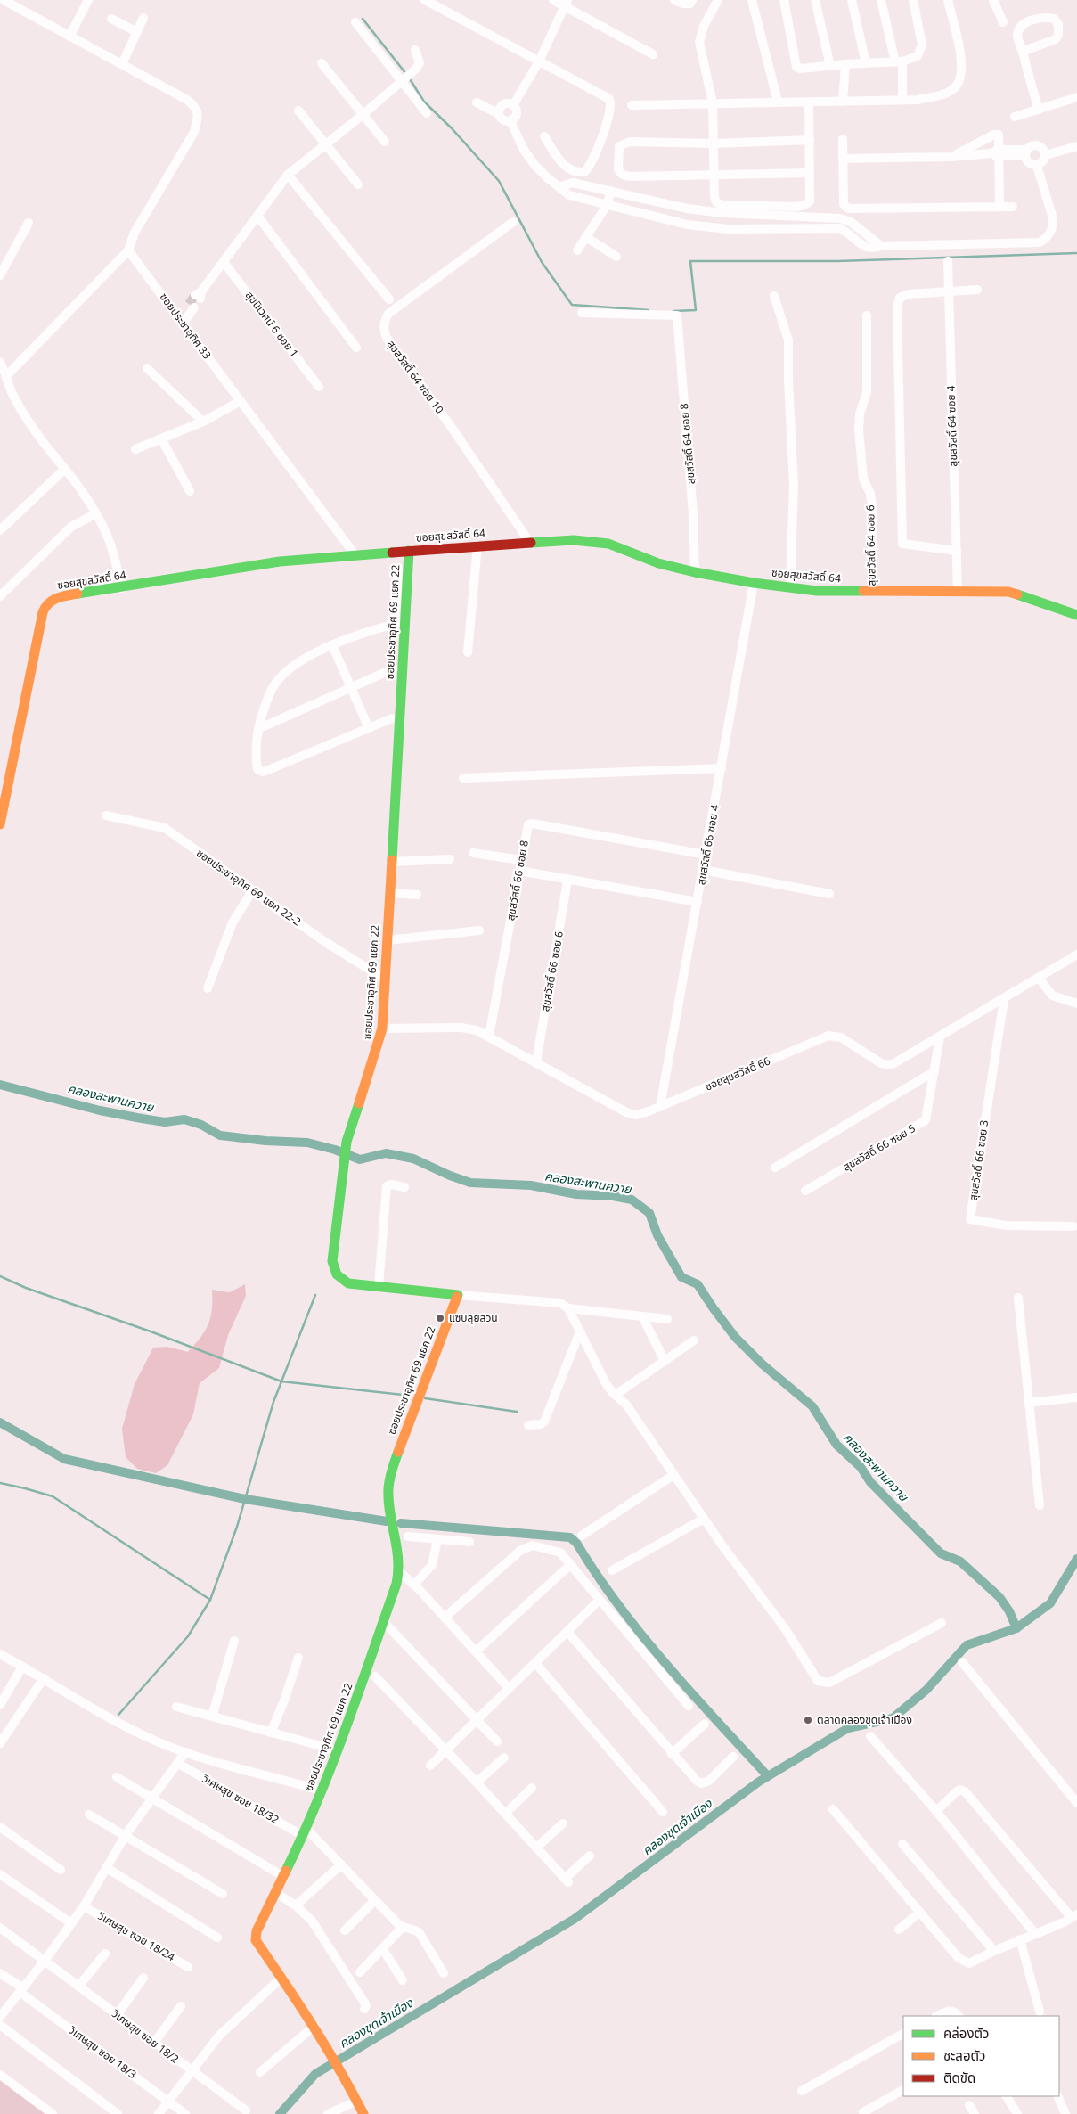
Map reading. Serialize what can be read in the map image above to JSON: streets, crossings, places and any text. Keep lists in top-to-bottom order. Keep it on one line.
{"streets":{"street":["สุขนิเวศน์ 6 ซอย 1","ซอยประชาอุทิศ 33","สุขสวัสดิ์ 64 ซอย 10","สุขสวัสดิ์ 64 ซอย 4","สุขสวัสดิ์ 64 ซอย 8","ซอยสุขสวัสดิ์ 64","สุขสวัสดิ์ 64 ซอย 6","ซอยประชาอุทิศ 69 แยก 22","สุขสวัสดิ์ 66 ซอย 4","สุขสวัสดิ์ 66 ซอย 8","ซอยประชาอุทิศ 69 แยก 22-2","สุขสวัสดิ์ 66 ซอย 6","ซอยสุขสวัสดิ์ 66","สุขสวัสดิ์ 66 ซอย 5","สุขสวัสดิ์ 66 ซอย 3","วิเศษสุข ซอย 18/32","วิเศษสุข ซอย 18/24","วิเศษสุข ซอย 18/2","วิเศษสุข ซอย 18/3"]},"crossings":[["ซอยประชาอุทิศ 33","ซอยสุขสวัสดิ์ 64"],["สุขสวัสดิ์ 64 ซอย 10","ซอยสุขสวัสดิ์ 64"],["สุขสวัสดิ์ 64 ซอย 4","ซอยสุขสวัสดิ์ 64"],["สุขสวัสดิ์ 64 ซอย 8","ซอยสุขสวัสดิ์ 64"],["ซอยสุขสวัสดิ์ 64","สุขสวัสดิ์ 64 ซอย 6"],["ซอยสุขสวัสดิ์ 64","ซอยประชาอุทิศ 69 แยก 22"],["ซอยสุขสวัสดิ์ 64","สุขสวัสดิ์ 66 ซอย 4"],["ซอยประชาอุทิศ 69 แยก 22","ซอยประชาอุทิศ 69 แยก 22-2"],["ซอยประชาอุทิศ 69 แยก 22","ซอยสุขสวัสดิ์ 66"],["ซอยประชาอุทิศ 69 แยก 22","วิเศษสุข ซอย 18/32"],["สุขสวัสดิ์ 66 ซอย 4","สุขสวัสดิ์ 66 ซอย 8"],["สุขสวัสดิ์ 66 ซอย 4","ซอยสุขสวัสดิ์ 66"],["สุขสวัสดิ์ 66 ซอย 8","ซอยสุขสวัสดิ์ 66"],["สุขสวัสดิ์ 66 ซอย 6","ซอยสุขสวัสดิ์ 66"],["ซอยสุขสวัสดิ์ 66","สุขสวัสดิ์ 66 ซอย 5"],["ซอยสุขสวัสดิ์ 66","สุขสวัสดิ์ 66 ซอย 3"]],"water":["คลองสะพานควาย","คลองขุดเจ้าเมือง"],"places":["แซบลุยสวน","ตลาดคลองขุดเจ้าเมือง"],"legend":["คล่องตัว","ชะลอตัว","ติดขัด"]}
